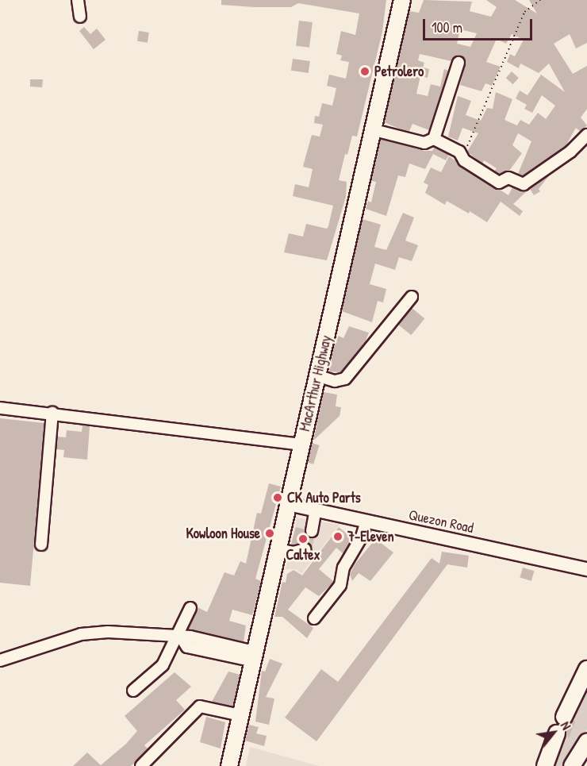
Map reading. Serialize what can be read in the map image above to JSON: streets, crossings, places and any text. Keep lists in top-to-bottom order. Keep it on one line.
{"streets":{"highway":["MacArthur Highway"],"main road":["Quezon Road"]},"crossings":[["MacArthur Highway","Quezon Road"]],"places":["Petrolero","CK Auto Parts","Kowloon House","7-Eleven","Caltex"],"scale_bar":"100 m","north":"top right"}
